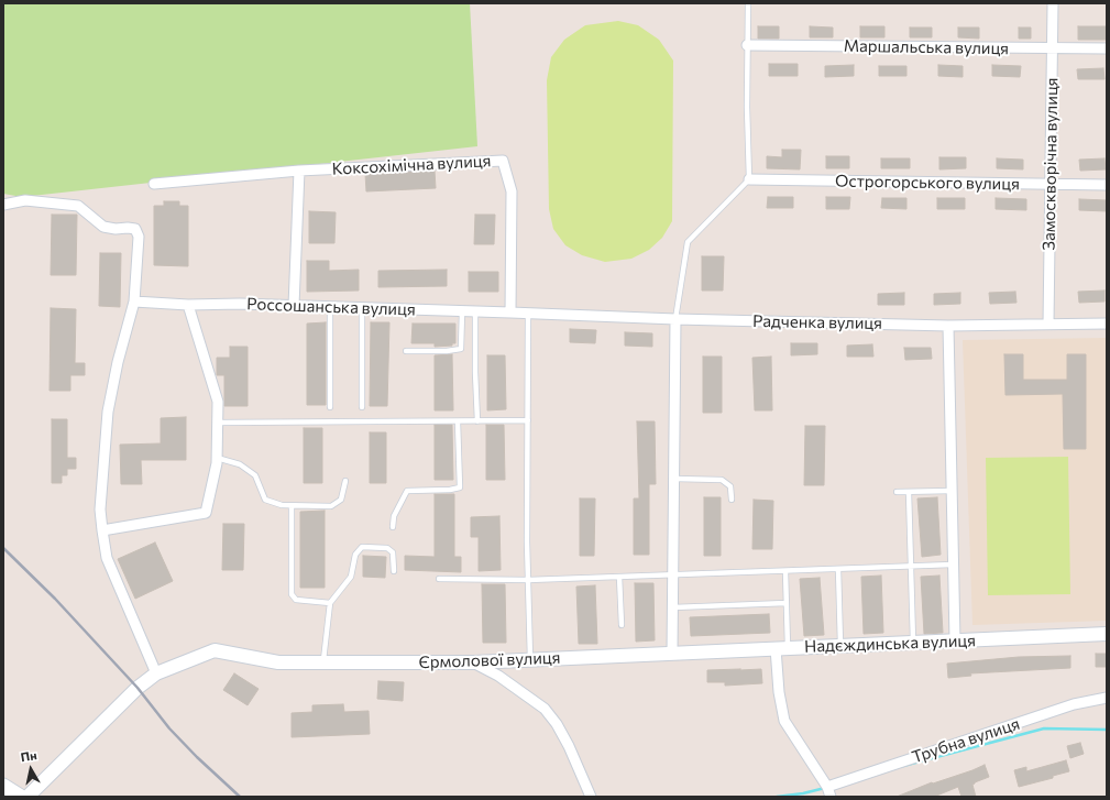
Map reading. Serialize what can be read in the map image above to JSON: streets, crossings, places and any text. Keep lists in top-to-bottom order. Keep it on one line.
{"streets":{"street":["Маршальська вулиця","Замоскворічна вулиця","Коксохімічна вулиця","Острогорського вулиця","Россошанська вулиця","Радченка вулиця","Надєждинська вулиця","Єрмолової вулиця","Трубна вулиця"]},"crossings":[["Маршальська вулиця","Замоскворічна вулиця"],["Замоскворічна вулиця","Острогорського вулиця"],["Замоскворічна вулиця","Радченка вулиця"],["Коксохімічна вулиця","Россошанська вулиця"],["Россошанська вулиця","Радченка вулиця"],["Надєждинська вулиця","Єрмолової вулиця"]],"north":"top"}
